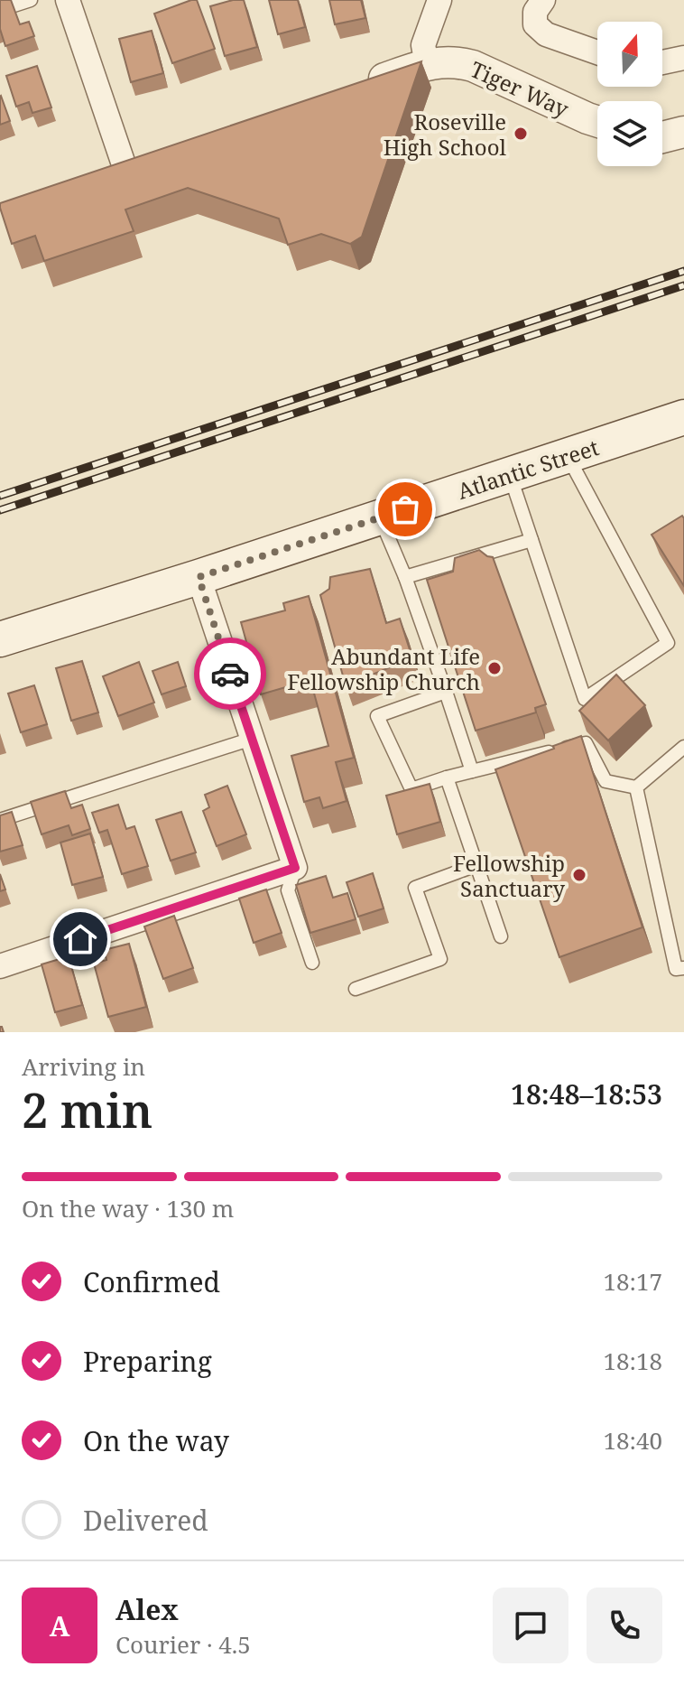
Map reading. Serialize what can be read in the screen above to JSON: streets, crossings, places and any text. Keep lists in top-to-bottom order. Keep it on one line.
{"streets":{"main road":["Atlantic Street"],"street":["Tiger Way"]},"places":["Roseville High School","Abundant Life Fellowship Church","Fellowship Sanctuary"],"north":"top","page":{"heading":["2 min","Arriving in","18:48–18:53"],"panel":["Alex","Courier · 4.5"],"bar":"On the way · 130 m","list":[["Confirmed","18:17"],["Preparing","18:18"],["On the way","18:40"],"Delivered"],"round":"A"}}
